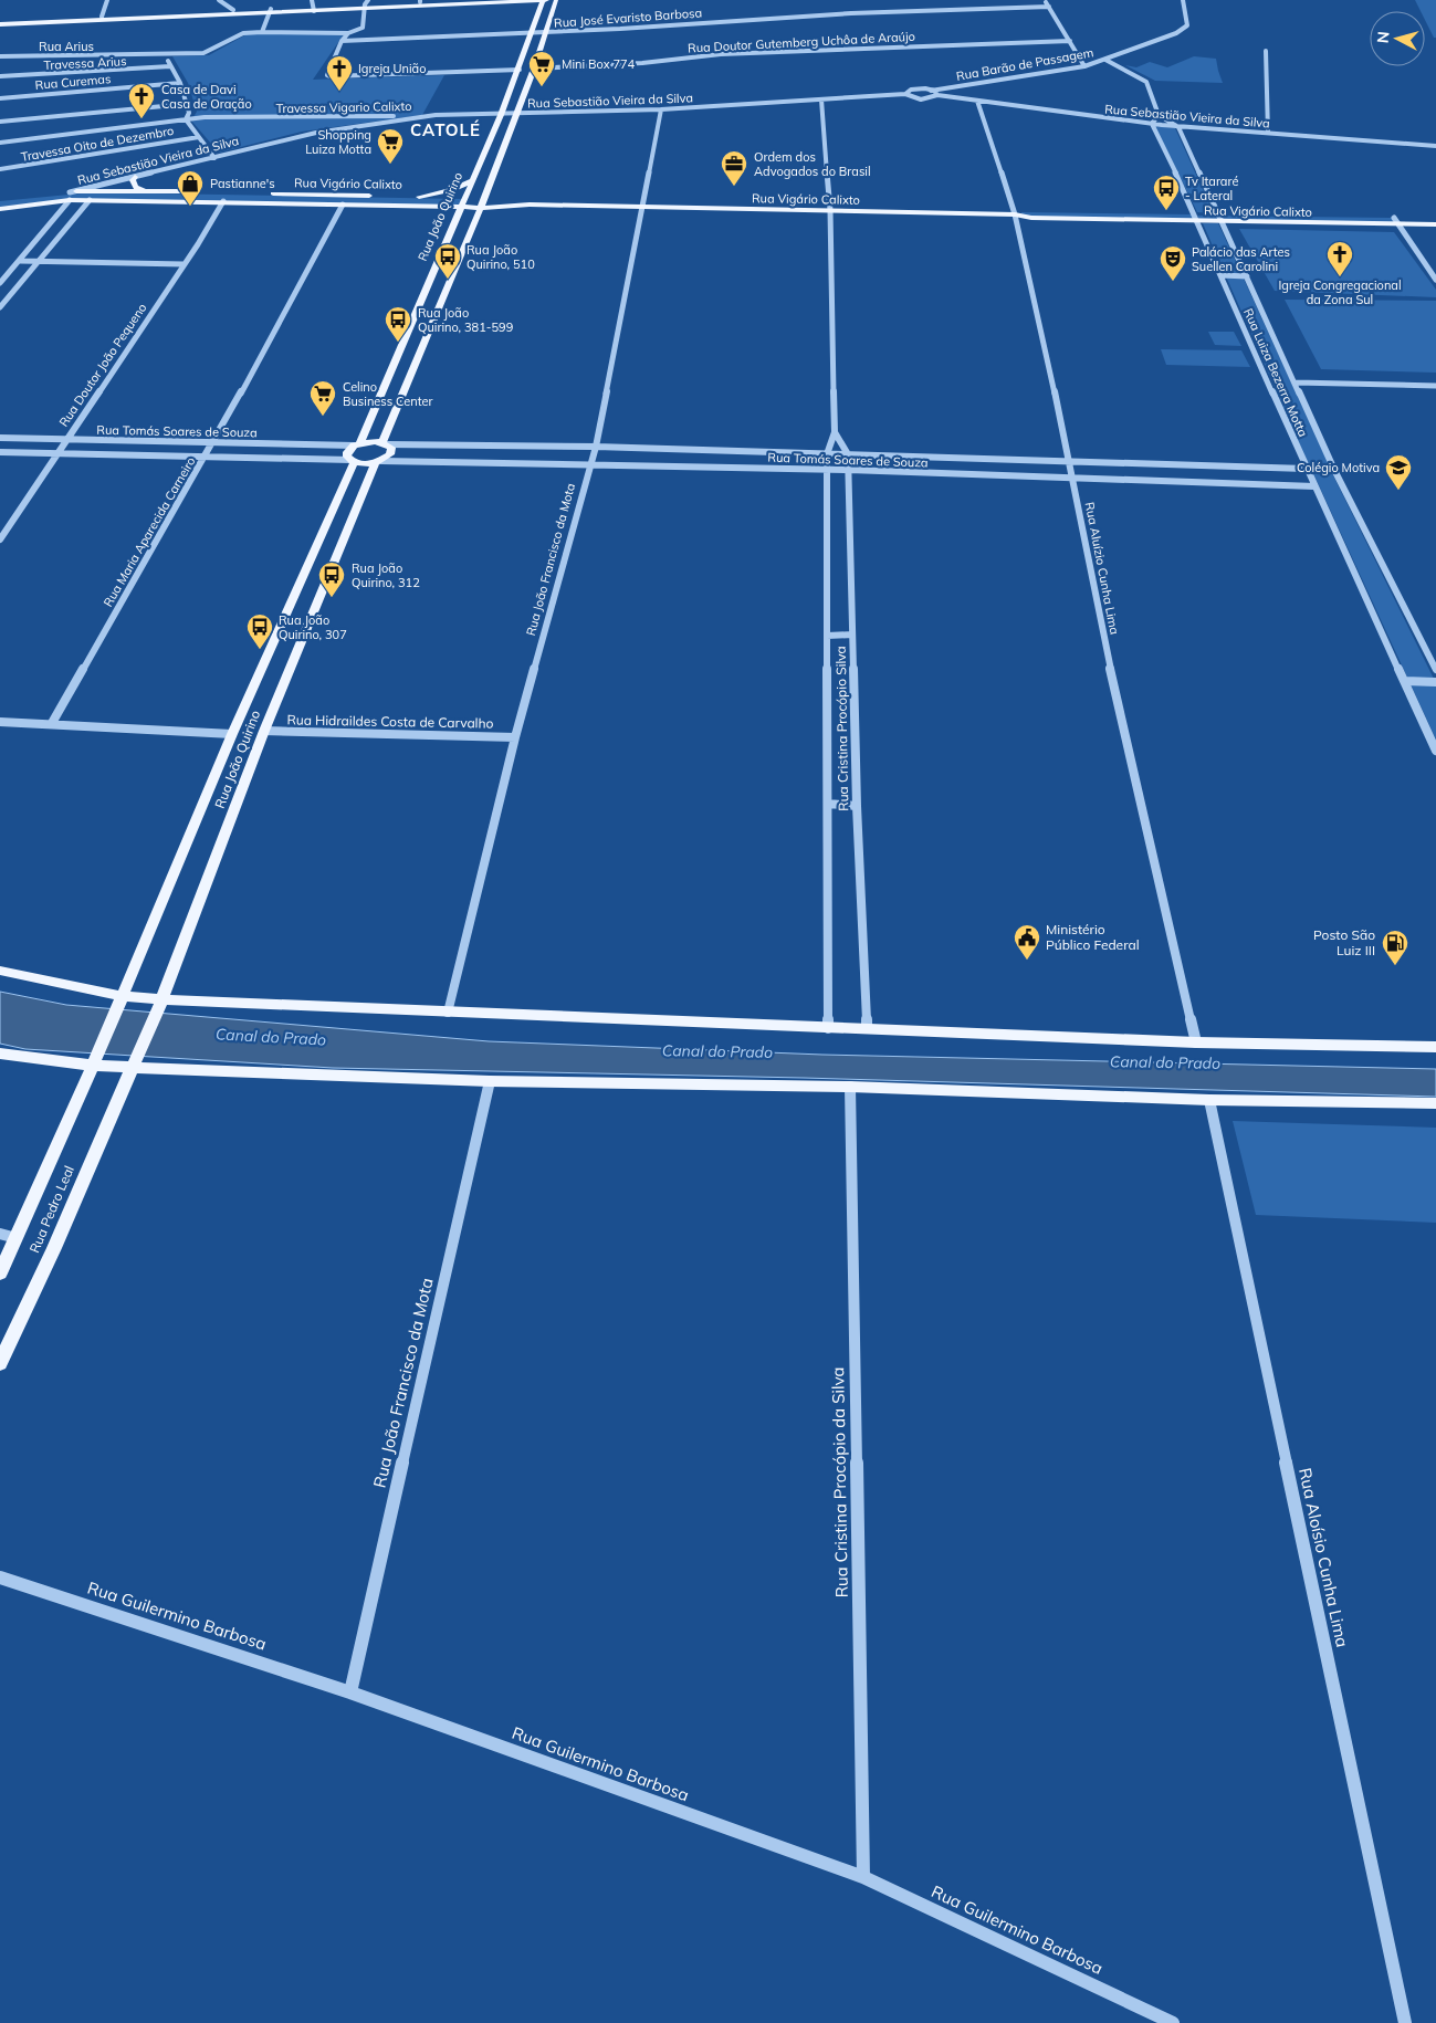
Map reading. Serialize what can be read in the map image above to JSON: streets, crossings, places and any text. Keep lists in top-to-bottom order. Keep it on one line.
{"streets":{"main road":["Rua Vigário Calixto","Rua João Quirino","Rua Pedro Leal"],"street":["Rua José Evaristo Barbosa","Rua Doutor Gutemberg Uchôa de Araújo","Rua Arius","Travessa Arius","Rua Barão de Passagem","Rua Curemas","Rua Sebastião Vieira da Silva","Travessa Vigario Calixto","Travessa Oito de Dezembro","Rua Doutor João Pequeno","Rua Luiza Bezerra Motta","Rua Tomás Soares de Souza","Rua Maria Aparecida Carneiro","Rua João Francisco da Mota","Rua Aluízio Cunha Lima","Rua Hidraildes Costa de Carvalho","Rua Cristina Procópio Silva","Rua Cristina Procópio da Silva","Rua Aloísio Cunha Lima","Rua Guilermino Barbosa"]},"crossings":[["Rua José Evaristo Barbosa","Rua João Quirino"],["Rua Barão de Passagem","Rua Sebastião Vieira da Silva"],["Rua Sebastião Vieira da Silva","Travessa Vigario Calixto"],["Rua Sebastião Vieira da Silva","Rua Vigário Calixto"],["Rua Sebastião Vieira da Silva","Rua João Quirino"],["Rua Sebastião Vieira da Silva","Rua Luiza Bezerra Motta"],["Rua Sebastião Vieira da Silva","Rua João Francisco da Mota"],["Rua Sebastião Vieira da Silva","Rua Aluízio Cunha Lima"],["Rua Sebastião Vieira da Silva","Rua Cristina Procópio Silva"],["Rua Vigário Calixto","Rua João Quirino"],["Rua Vigário Calixto","Rua Doutor João Pequeno"],["Rua Vigário Calixto","Rua Luiza Bezerra Motta"],["Rua Vigário Calixto","Rua Maria Aparecida Carneiro"],["Rua Vigário Calixto","Rua João Francisco da Mota"],["Rua Vigário Calixto","Rua Aluízio Cunha Lima"],["Rua Vigário Calixto","Rua Cristina Procópio Silva"],["Rua João Quirino","Rua Tomás Soares de Souza"],["Rua João Quirino","Rua Hidraildes Costa de Carvalho"],["Rua João Quirino","Rua Pedro Leal"],["Rua Doutor João Pequeno","Rua Tomás Soares de Souza"],["Rua Luiza Bezerra Motta","Rua Tomás Soares de Souza"],["Rua Tomás Soares de Souza","Rua Maria Aparecida Carneiro"],["Rua Tomás Soares de Souza","Rua João Francisco da Mota"],["Rua Tomás Soares de Souza","Rua Aluízio Cunha Lima"],["Rua Tomás Soares de Souza","Rua Cristina Procópio Silva"],["Rua João Francisco da Mota","Rua Hidraildes Costa de Carvalho"],["Rua João Francisco da Mota","Rua Guilermino Barbosa"],["Rua Cristina Procópio da Silva","Rua Guilermino Barbosa"]],"districts":["CATOLÉ"],"water":["Canal do Prado"],"places":{"supermarket":["Mini Box 774","Shopping Luiza Motta","Celino Business Center"],"church":["Igreja União","Casa de Davi Casa de Oração","Igreja Congregacional da Zona Sul"],"office":["Ordem dos Advogados do Brasil"],"shop":["Pastianne's"],"bus stop":["Tv Itararé - Lateral","Rua João Quirino, 510","Rua João Quirino, 381-599","Rua João Quirino, 312","Rua João Quirino, 307"],"theatre":["Palácio das Artes Suellen Carolini"],"school or university":["Colégio Motiva"],"public building":["Ministério Público Federal"],"fuel station":["Posto São Luiz III"]},"north":"left"}
